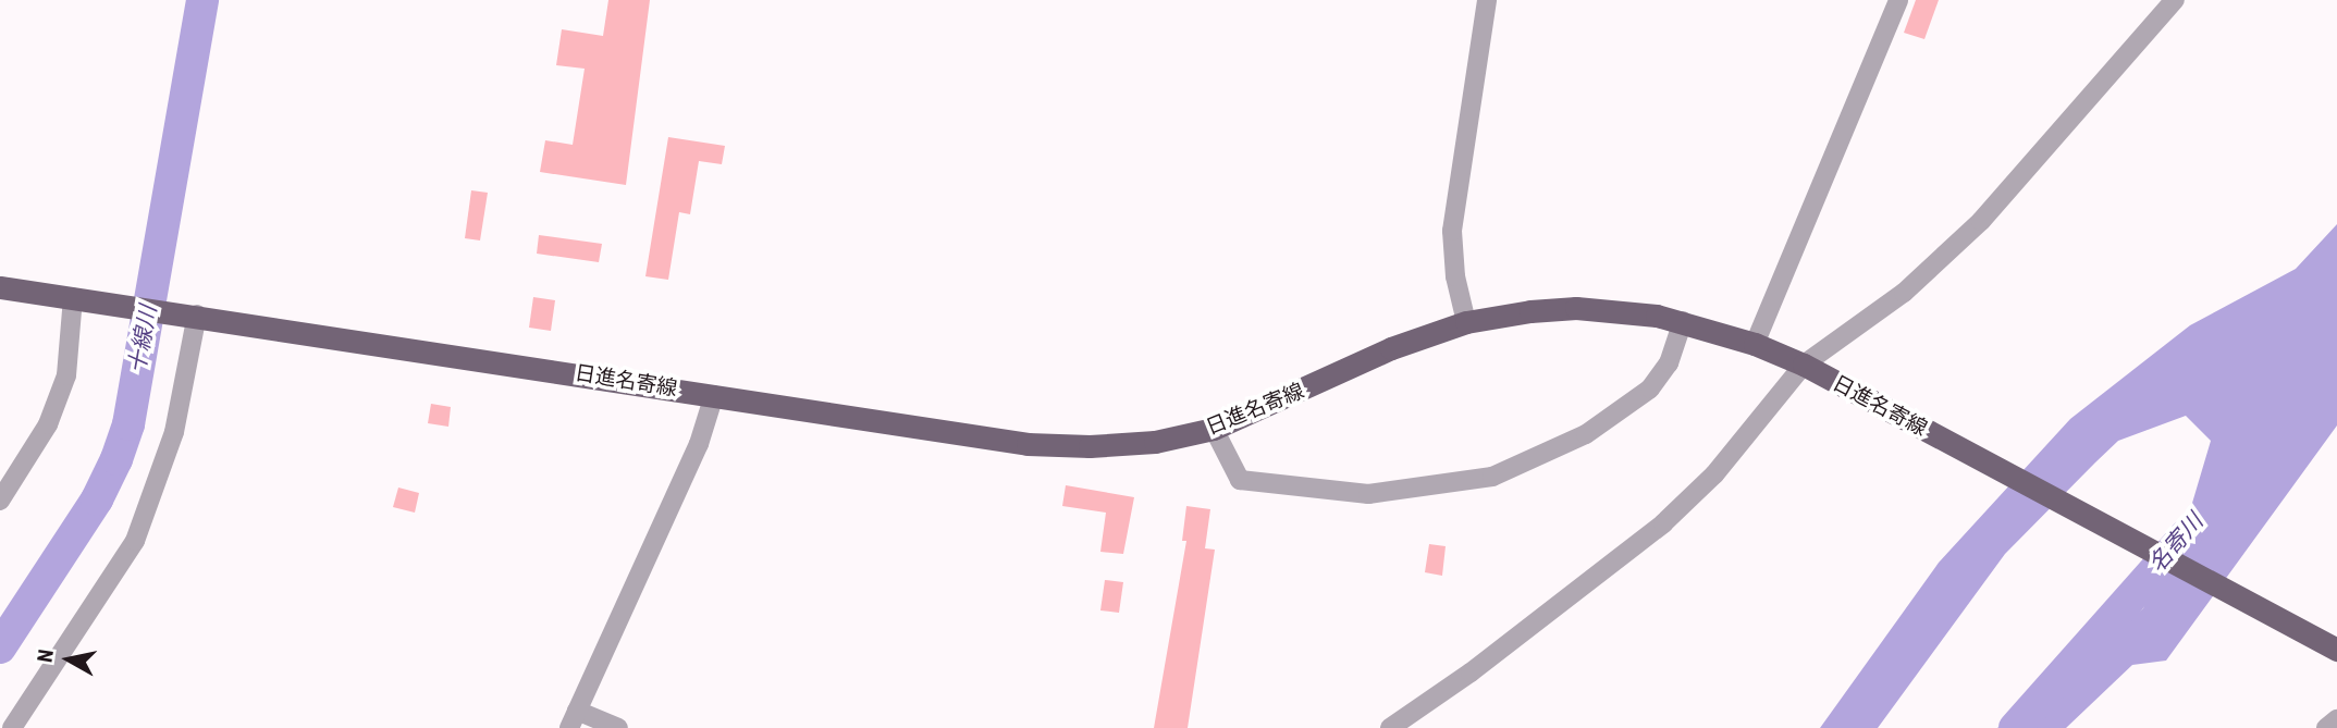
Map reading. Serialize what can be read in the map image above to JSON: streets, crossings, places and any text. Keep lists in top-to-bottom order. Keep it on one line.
{"streets":{"main road":["日進名寄線"]},"water":["十線川","名寄川"],"north":"left"}
